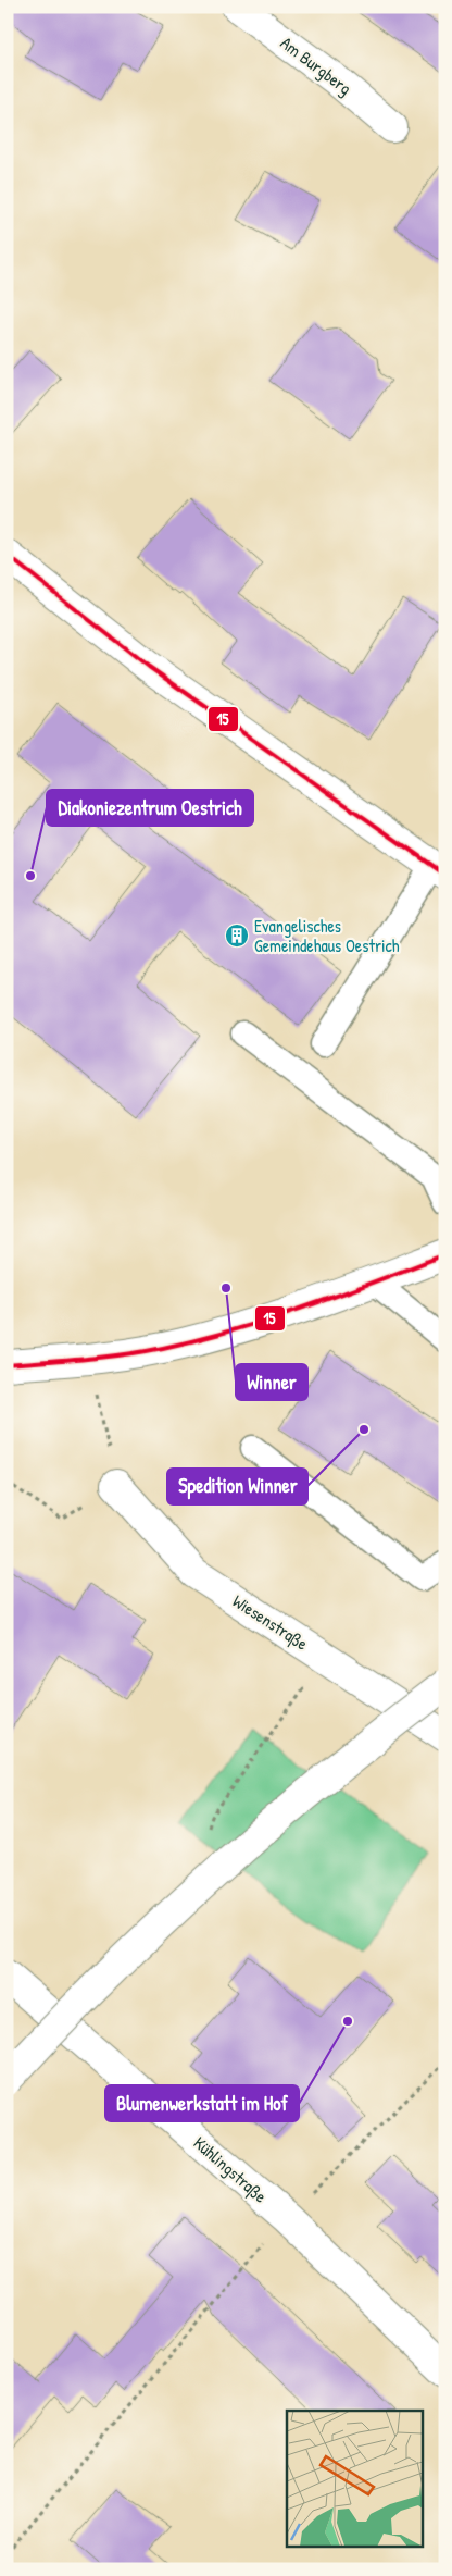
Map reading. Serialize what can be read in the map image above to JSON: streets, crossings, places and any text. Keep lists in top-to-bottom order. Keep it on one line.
{"streets":{"main road":["Am Burgberg","Wiesenstraße","Kühlingstraße"]},"places":{"other":["Diakoniezentrum Oestrich","Winner","Spedition Winner","Blumenwerkstatt im Hof"],"building":["Evangelisches Gemeindehaus Oestrich"]},"lines":["transit line 15"]}
